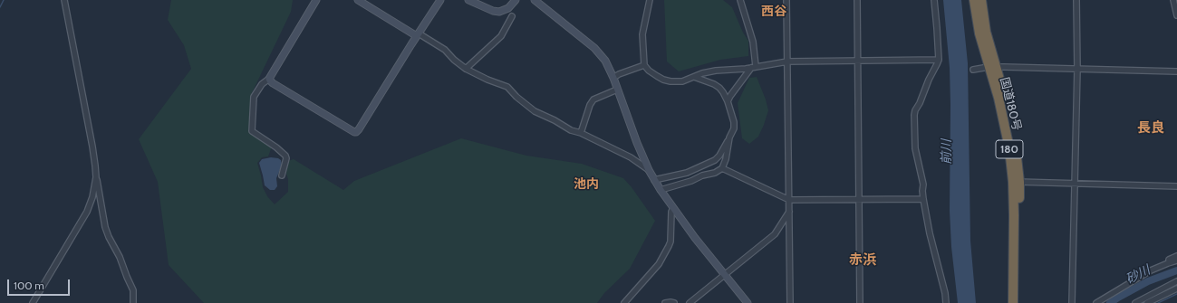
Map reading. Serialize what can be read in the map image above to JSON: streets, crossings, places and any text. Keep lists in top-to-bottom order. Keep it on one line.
{"streets":{"highway":["国道180号","180"]},"districts":["西谷","長良","池内","赤浜"],"water":["前川","砂川"],"scale_bar":"100 m"}
